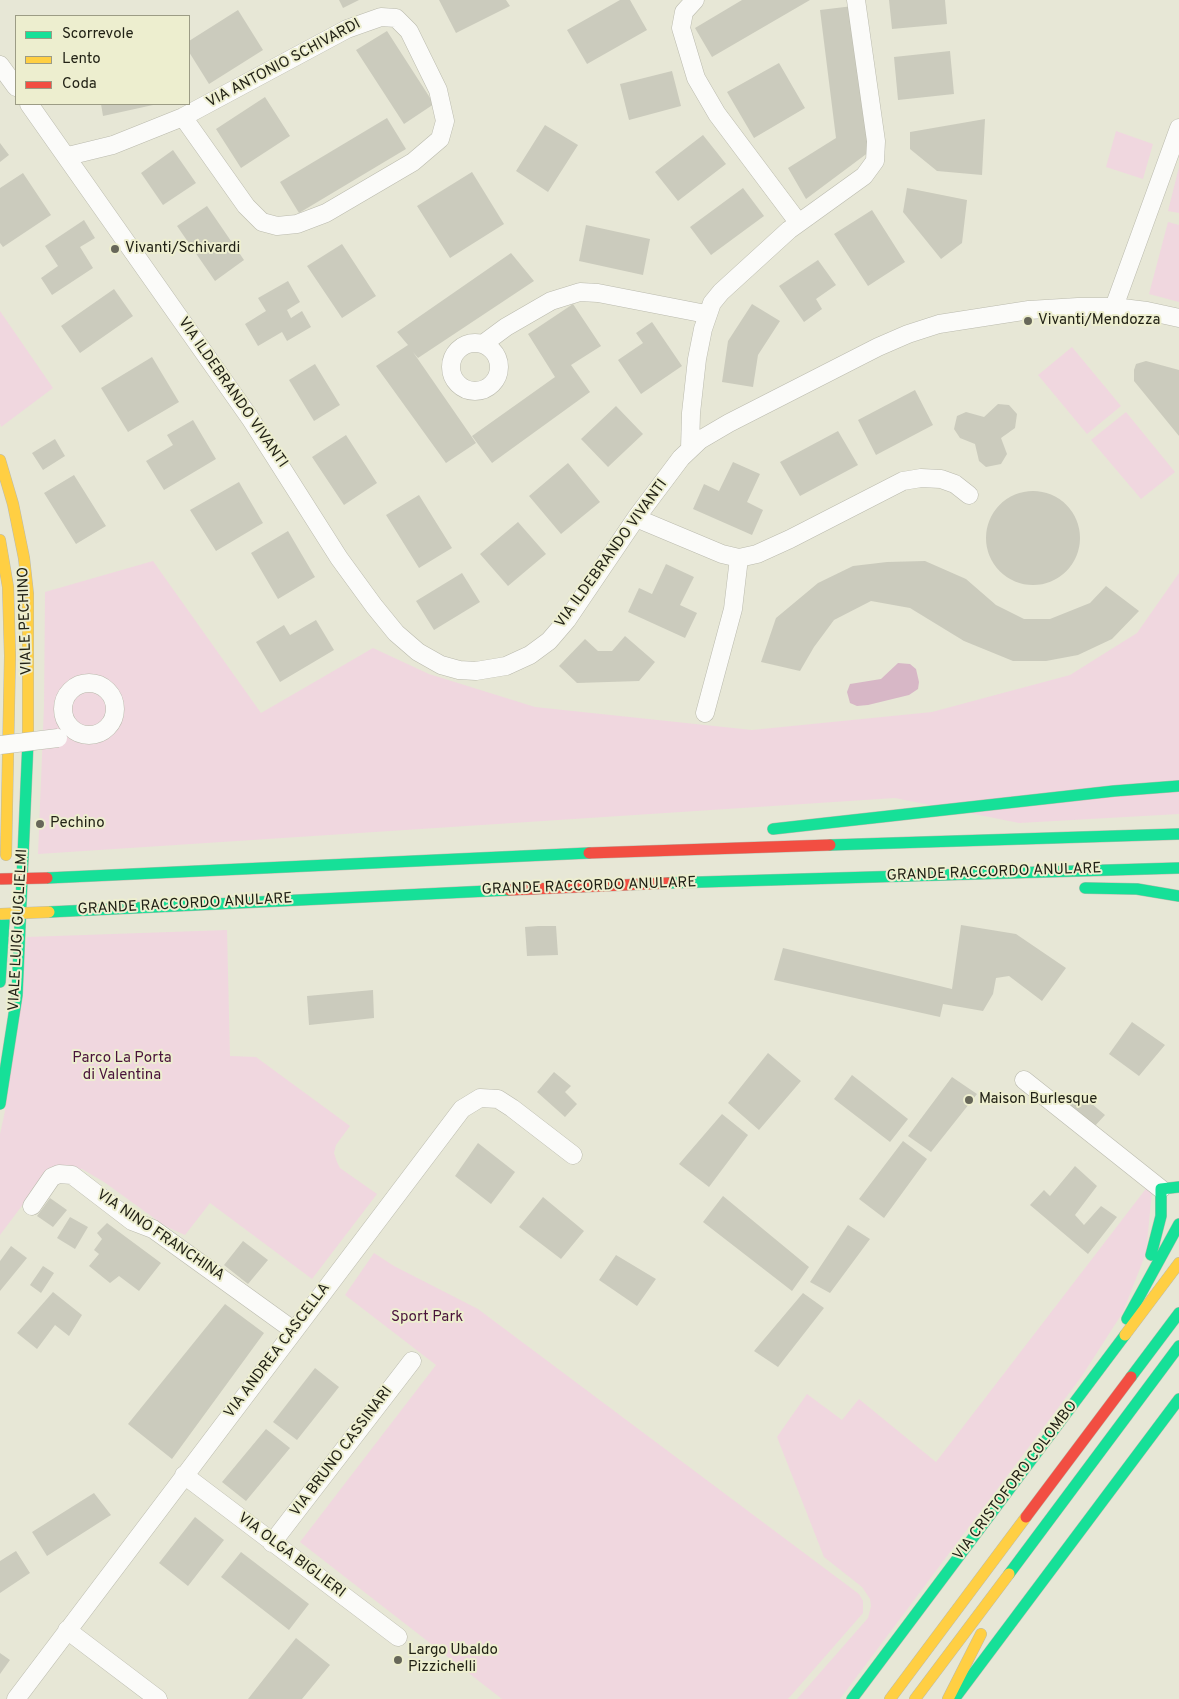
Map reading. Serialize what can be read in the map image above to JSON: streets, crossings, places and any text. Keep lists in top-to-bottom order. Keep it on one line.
{"streets":{"main road":["VIALE PECHINO","GRANDE RACCORDO ANULARE","VIALE LUIGI GUGLIELMI","VIA CRISTOFORO COLOMBO"],"street":["VIA ANTONIO SCHIVARDI","VIA ILDEBRANDO VIVANTI","VIA NINO FRANCHINA","VIA ANDREA CASCELLA","VIA BRUNO CASSINARI","VIA OLGA BIGLIERI"]},"crossings":[["VIA ANTONIO SCHIVARDI","VIA ILDEBRANDO VIVANTI"],["VIALE PECHINO","VIALE LUIGI GUGLIELMI"],["VIA NINO FRANCHINA","VIA ANDREA CASCELLA"],["VIA ANDREA CASCELLA","VIA OLGA BIGLIERI"],["VIA BRUNO CASSINARI","VIA OLGA BIGLIERI"]],"parks":["Parco La Porta di Valentina","Sport Park"],"places":["Vivanti/Schivardi","Vivanti/Mendozza","Pechino","Maison Burlesque","Largo Ubaldo Pizzichelli"],"legend":["Scorrevole","Lento","Coda"]}
